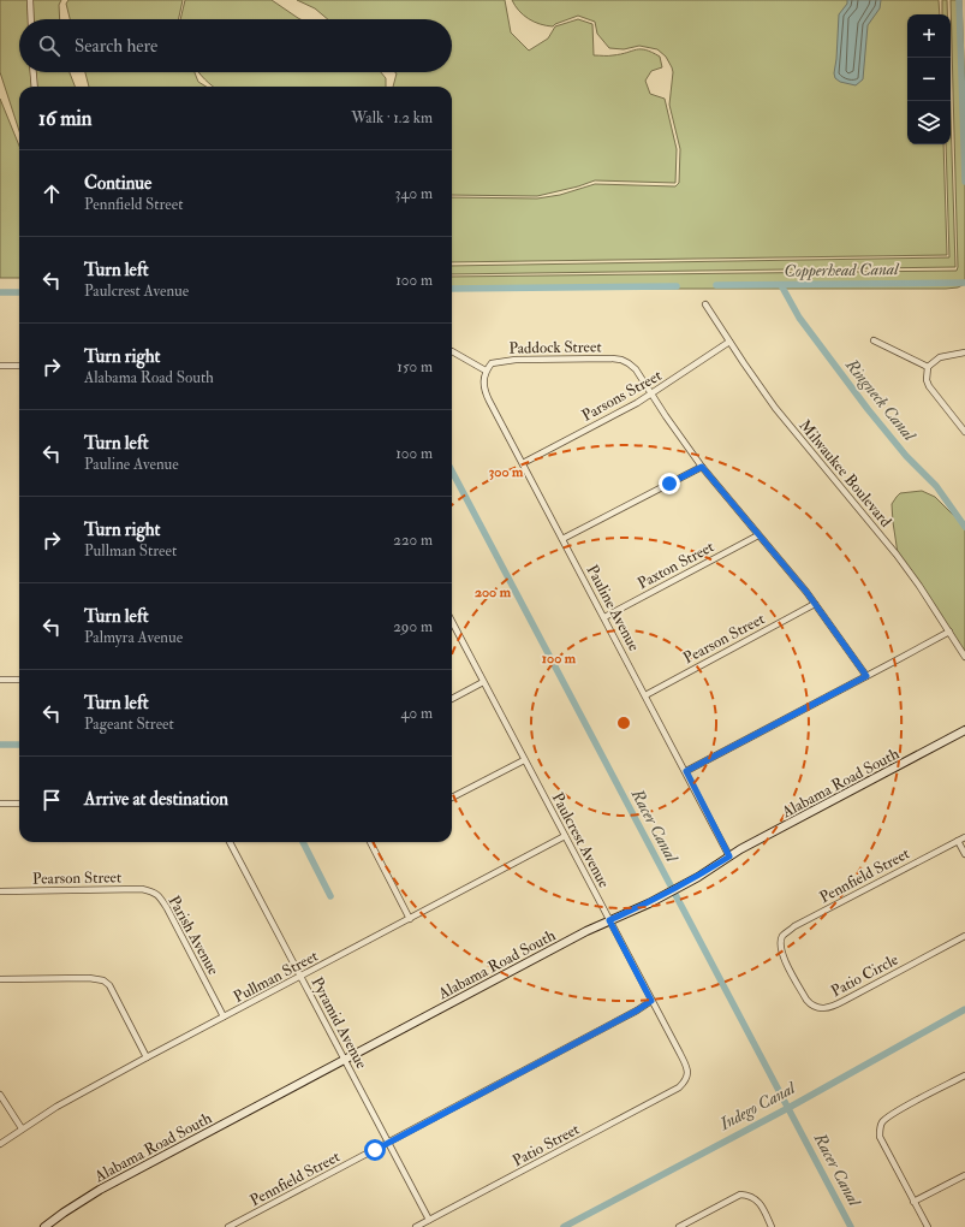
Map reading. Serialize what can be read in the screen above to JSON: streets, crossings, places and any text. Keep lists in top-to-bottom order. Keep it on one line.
{"streets":{"street":["Paddock Street","Parsons Street","Milwaukee Boulevard","Paxton Street","Pauline Avenue","Pearson Street","Alabama Road South","Paulcrest Avenue","Pennfield Street","Parish Avenue","Patio Circle","Pullman Street","Pyramid Avenue","Patio Street"]},"crossings":[["Paddock Street","Parsons Street"],["Paddock Street","Pauline Avenue"],["Parsons Street","Milwaukee Boulevard"],["Parsons Street","Pauline Avenue"],["Paxton Street","Pauline Avenue"],["Pauline Avenue","Pearson Street"],["Pauline Avenue","Alabama Road South"],["Pearson Street","Parish Avenue"],["Alabama Road South","Paulcrest Avenue"],["Alabama Road South","Pyramid Avenue"],["Paulcrest Avenue","Pennfield Street"],["Paulcrest Avenue","Pullman Street"],["Paulcrest Avenue","Patio Street"],["Pennfield Street","Patio Circle"],["Pennfield Street","Pyramid Avenue"],["Parish Avenue","Pullman Street"],["Pullman Street","Pyramid Avenue"],["Pyramid Avenue","Patio Street"]],"water":["Copperhead Canal","Ringneck Canal","Racer Canal","Indego Canal"],"page":{"map_buttons":["+","−"],"search":"Search here","heading":["16 min","Walk · 1.2 km"],"list":[["Continue","Pennfield Street","340 m"],["Turn left","Paulcrest Avenue","100 m"],["Turn right","Alabama Road South","150 m"],["Turn left","Pauline Avenue","100 m"],["Turn right","Pullman Street","220 m"],["Turn left","Palmyra Avenue","290 m"],["Turn left","Pageant Street","40 m"],"Arrive at destination"]},"rings":["300 m","200 m","100 m"]}
